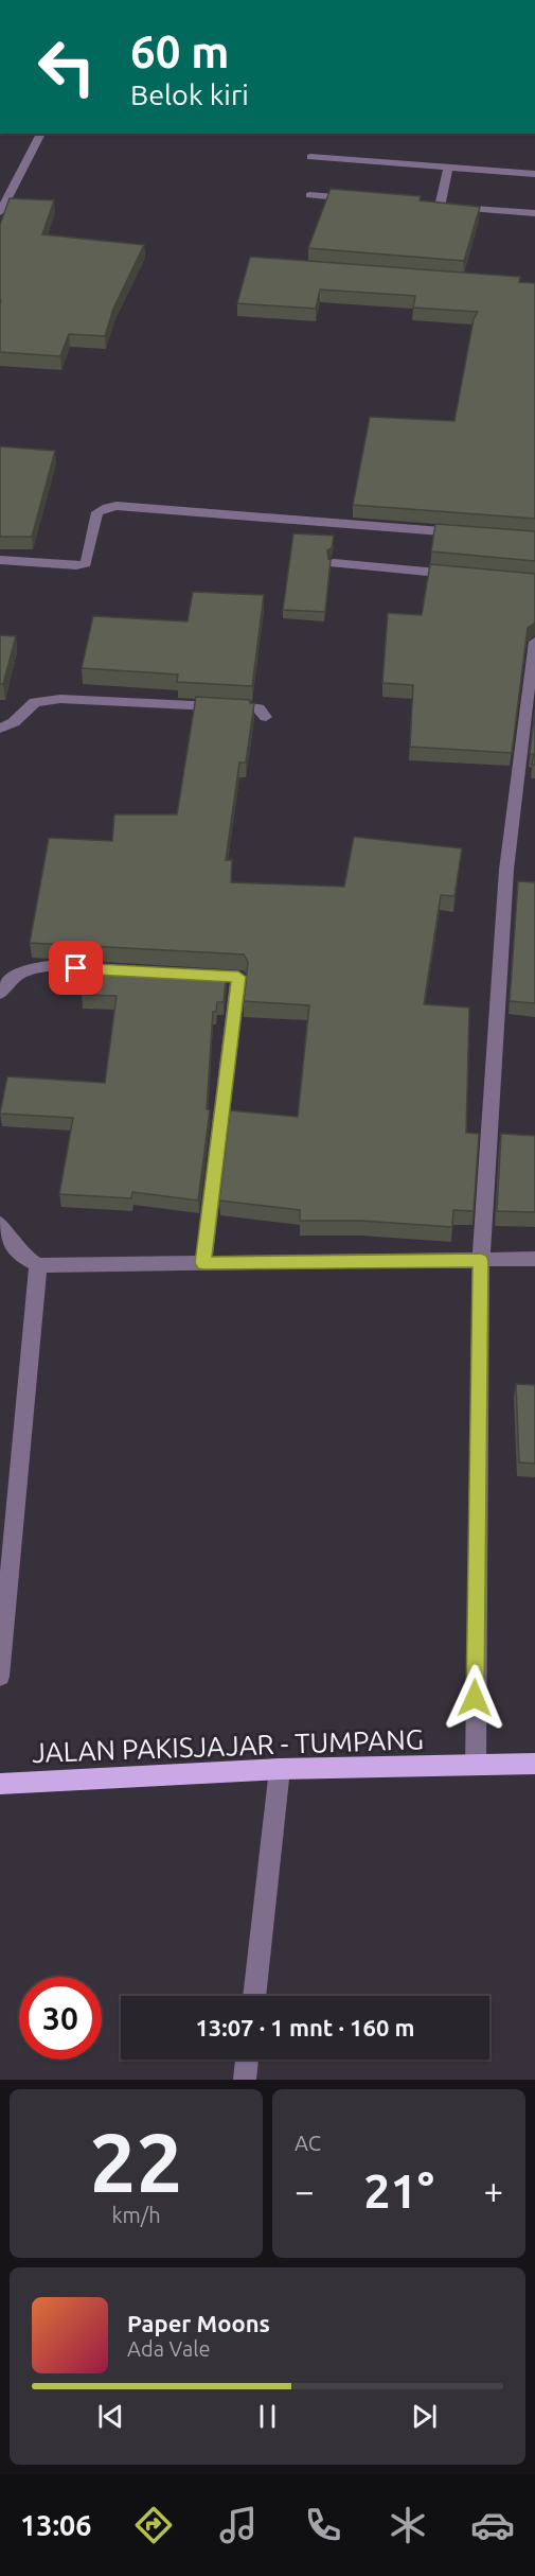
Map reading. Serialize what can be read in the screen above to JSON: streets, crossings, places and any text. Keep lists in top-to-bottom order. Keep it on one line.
{"streets":{"main road":["JALAN PAKISJAJAR - TUMPANG"]},"page":{"turn":["60 m","Belok kiri"],"limit":"30","trip":"13:07 · 1 mnt · 160 m","tile":[["22","km/h"],"AC"],"heat":["−","21°","+"],"song":["Paper Moons","Ada Vale"],"tabs":"13:06"}}
